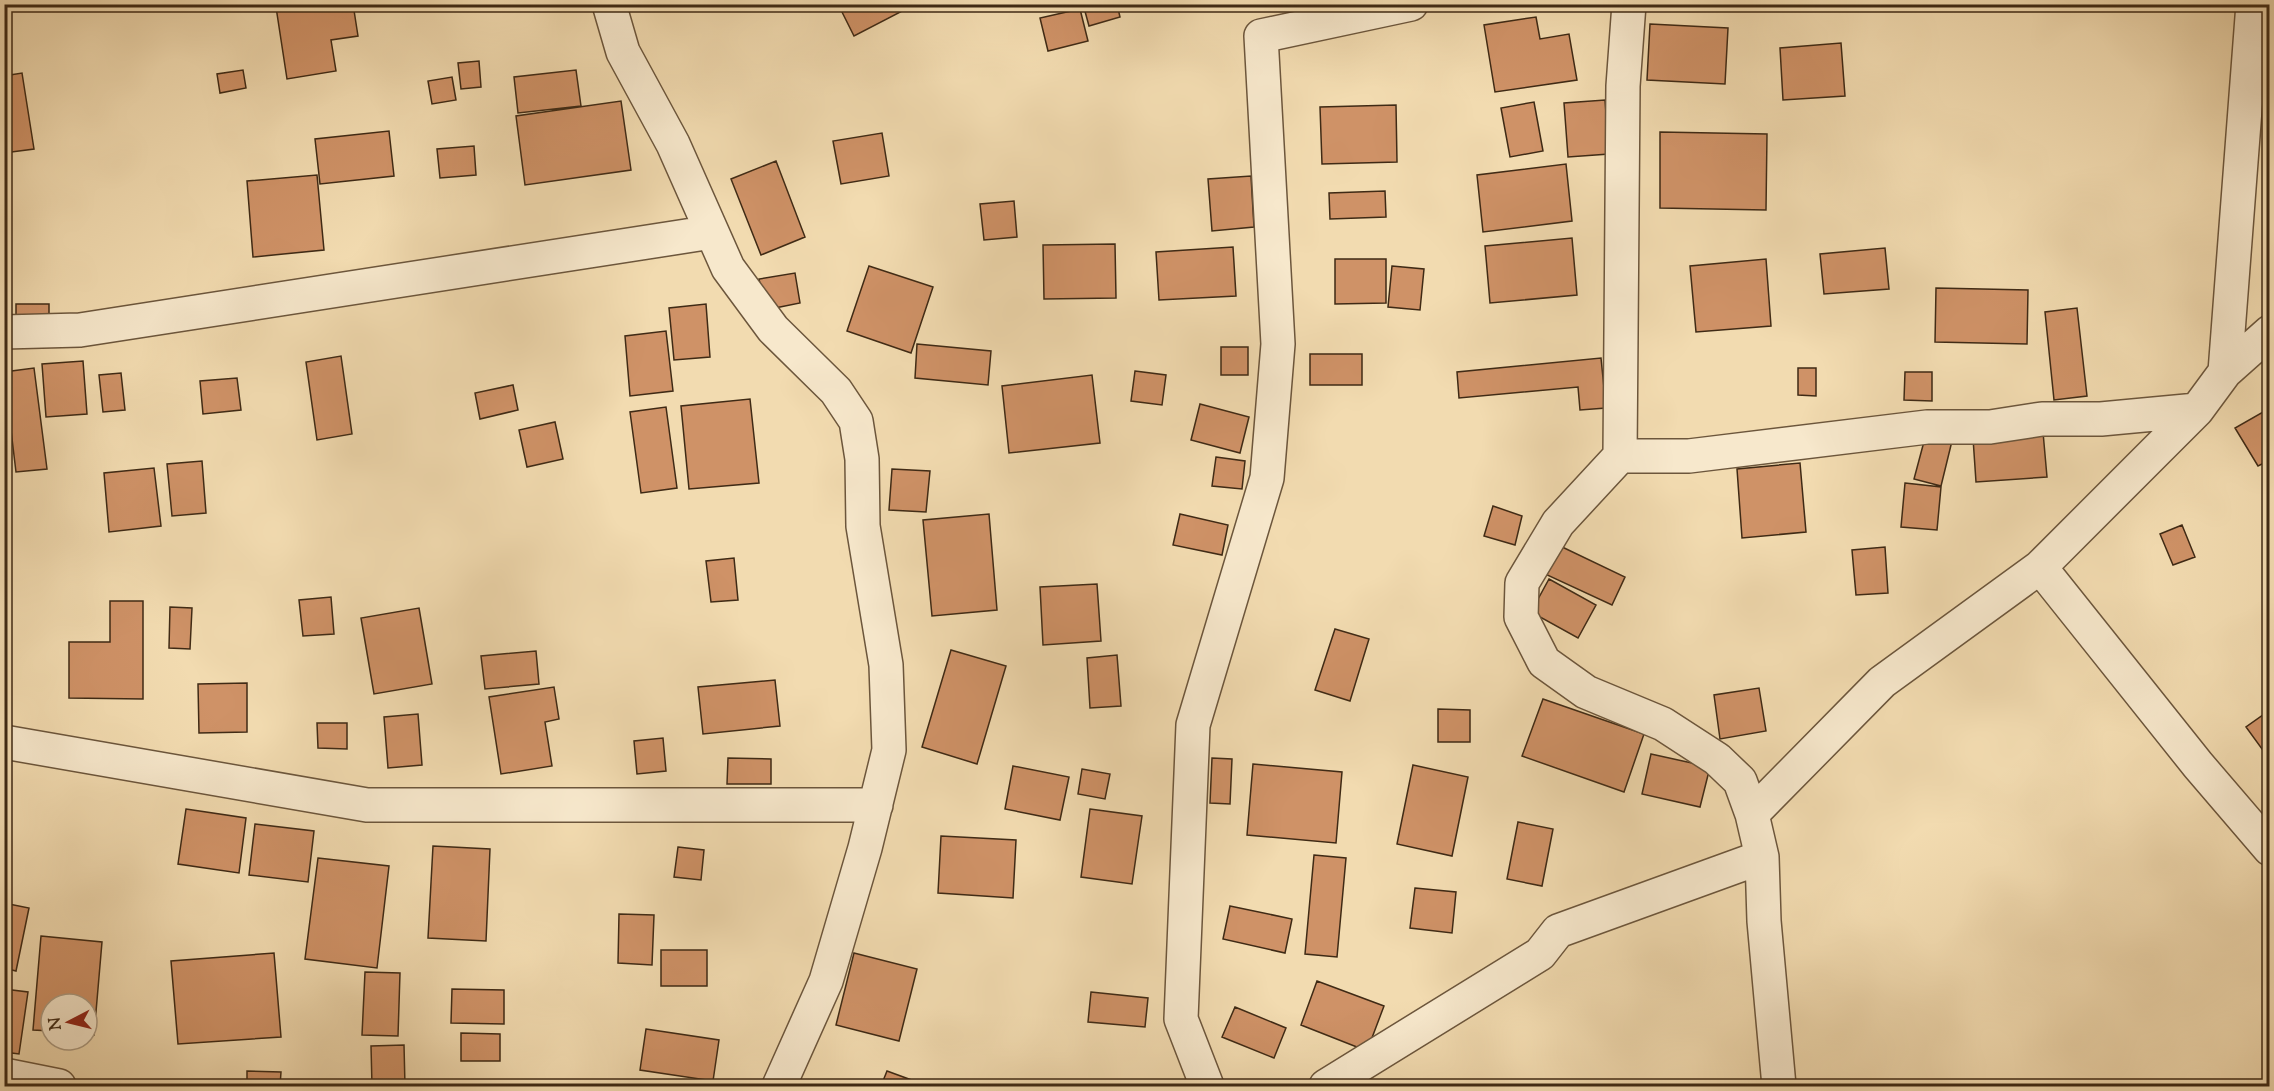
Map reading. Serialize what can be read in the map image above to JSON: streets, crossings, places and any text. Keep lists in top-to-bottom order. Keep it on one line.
{"north":"left"}
